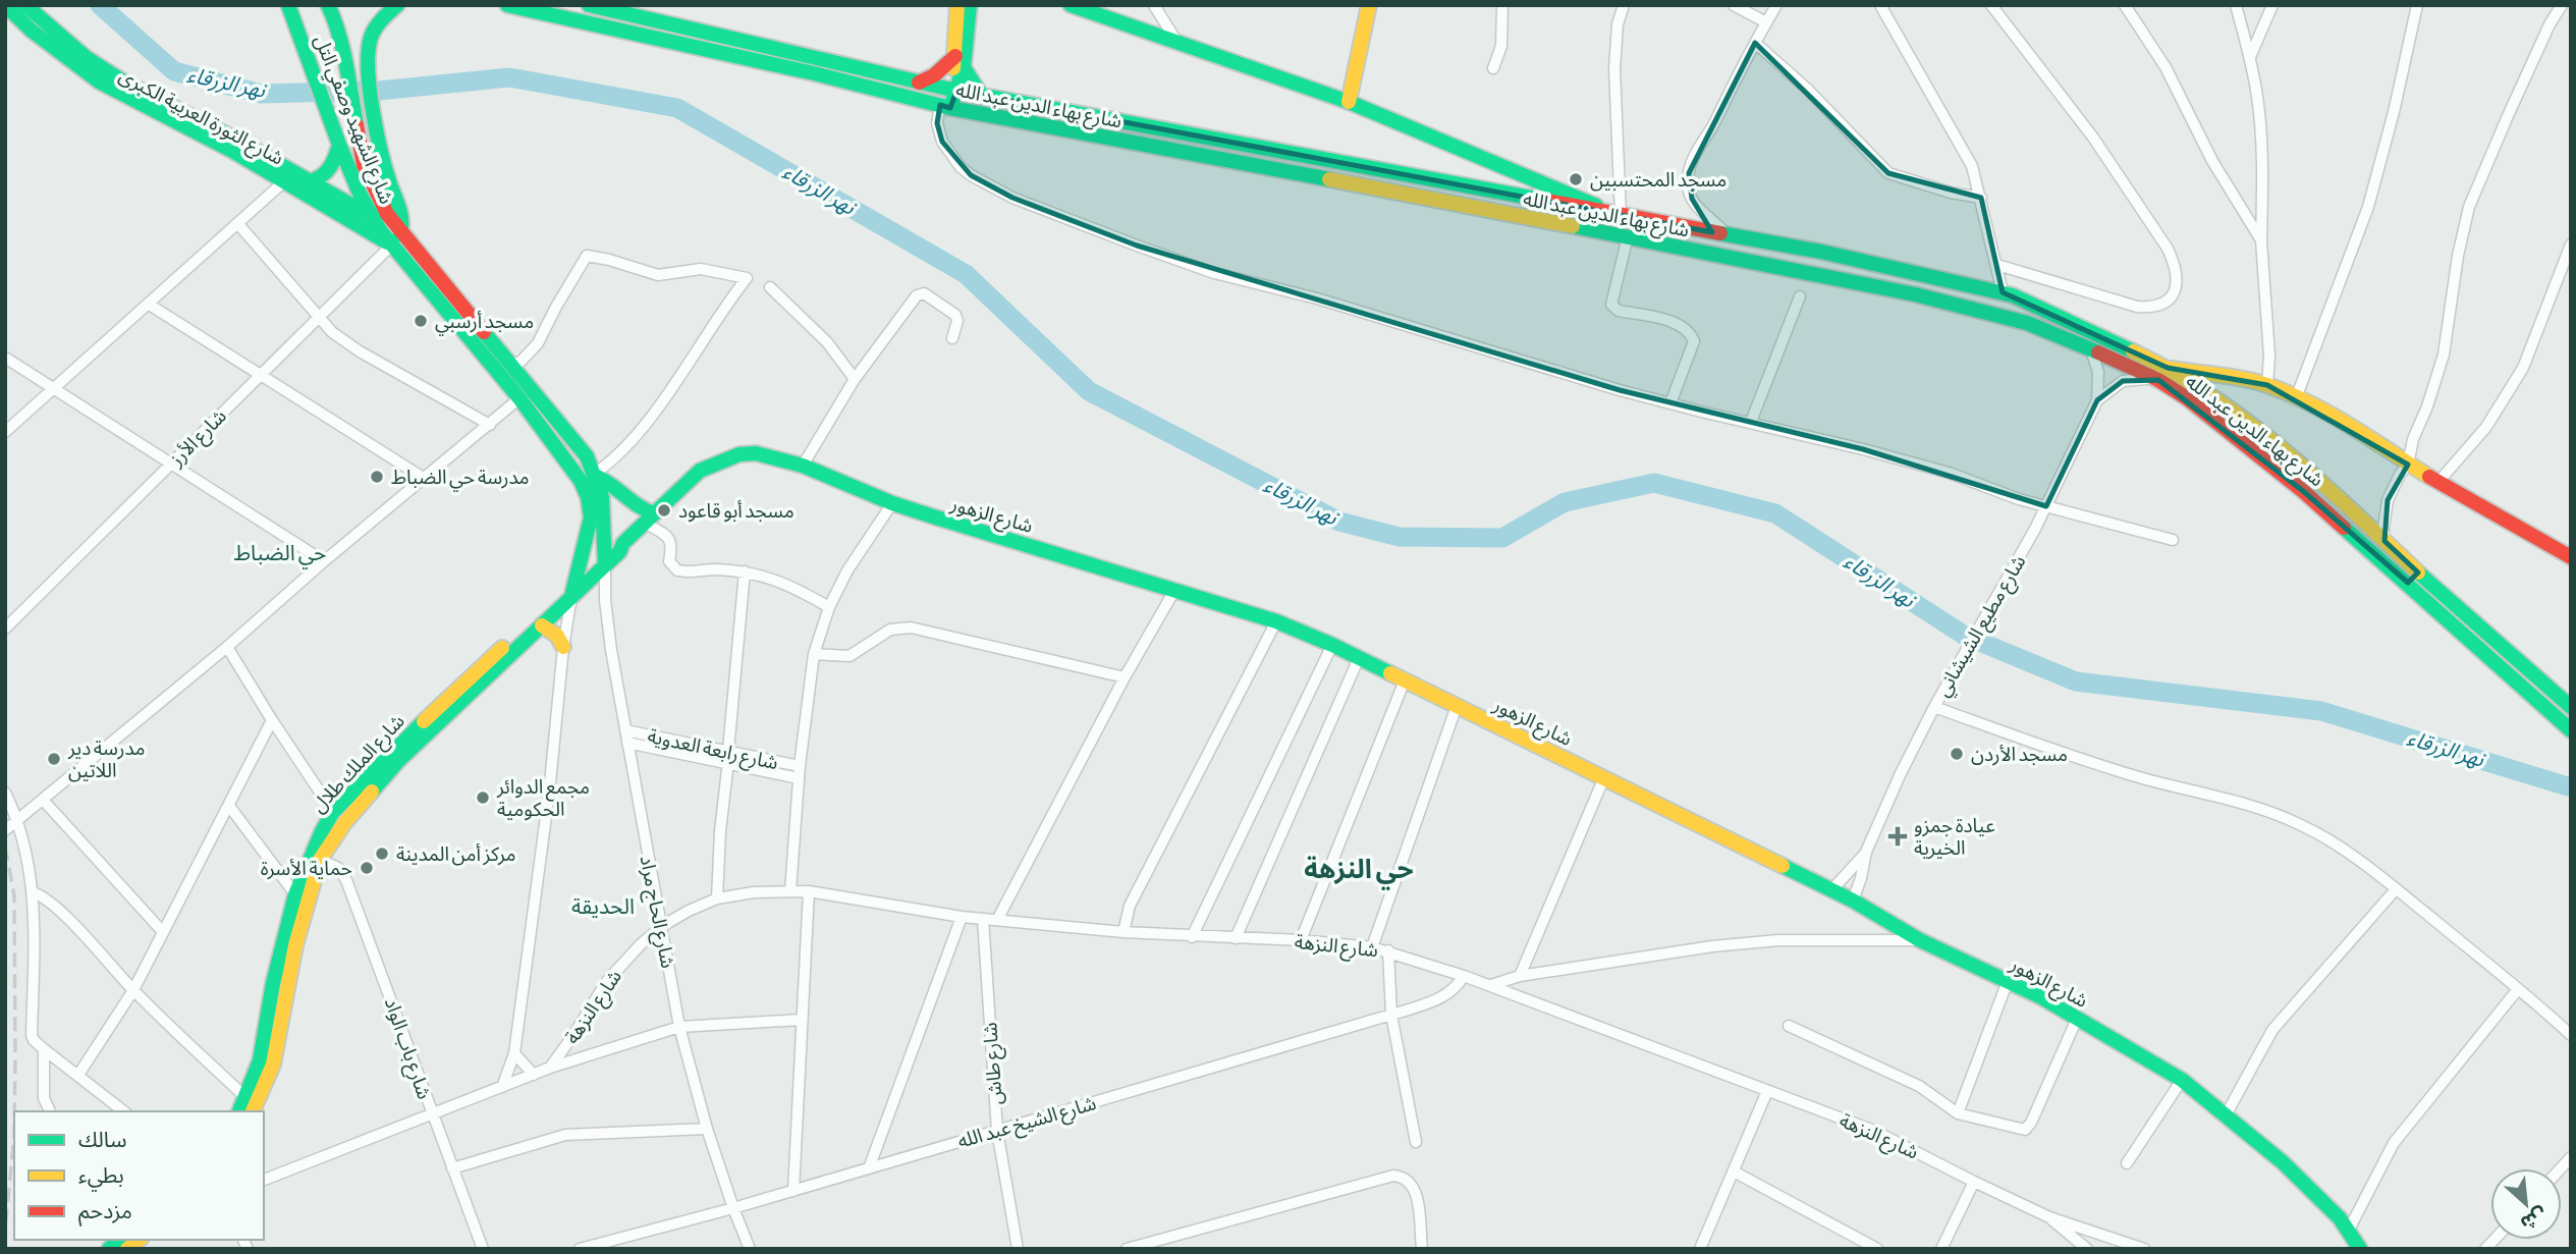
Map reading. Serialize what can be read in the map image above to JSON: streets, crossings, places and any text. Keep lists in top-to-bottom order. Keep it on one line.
{"streets":{"main road":["شارع بهاء الدين عبد الله","شارع الثورة العربية الكبرى","شارع الشهيد وصفي التل","شارع الزهور","شارع الملك طلال"],"street":["شارع الأرز","شارع مطيع الشيشاني","شارع رابعة العدوية","شارع الحاج مراد","شارع النزهة","شارع باب الواد","شارع طاش","شارع الشيخ عبد الله"]},"crossings":[["شارع بهاء الدين عبد الله","شارع مطيع الشيشاني"],["شارع الثورة العربية الكبرى","شارع الشهيد وصفي التل"],["شارع الثورة العربية الكبرى","شارع الأرز"],["شارع الشهيد وصفي التل","شارع الأرز"],["شارع الزهور","شارع مطيع الشيشاني"],["شارع الزهور","شارع الملك طلال"],["شارع الزهور","شارع الحاج مراد"],["شارع رابعة العدوية","شارع الحاج مراد"],["شارع الملك طلال","شارع الحاج مراد"],["شارع الملك طلال","شارع باب الواد"],["شارع الحاج مراد","شارع النزهة"],["شارع الحاج مراد","شارع الشيخ عبد الله"],["شارع النزهة","شارع طاش"],["شارع النزهة","شارع الشيخ عبد الله"],["شارع طاش","شارع الشيخ عبد الله"]],"districts":["حي الضباط","حي النزهة","الحديقة"],"water":["نهر الزرقاء"],"places":{"other":["مسجد المحتسبين","مسجد أرسبي","مدرسة حي الضباط","مسجد أبو قاعود","مسجد الأردن","مدرسة دير اللاتين","مجمع الدوائر الحكومية","مركز أمن المدينة","حماية الأسرة"],"health":["عيادة جمزو الخيرية"]},"legend":["سالك","بطيء","مزدحم"],"north":"bottom right"}
